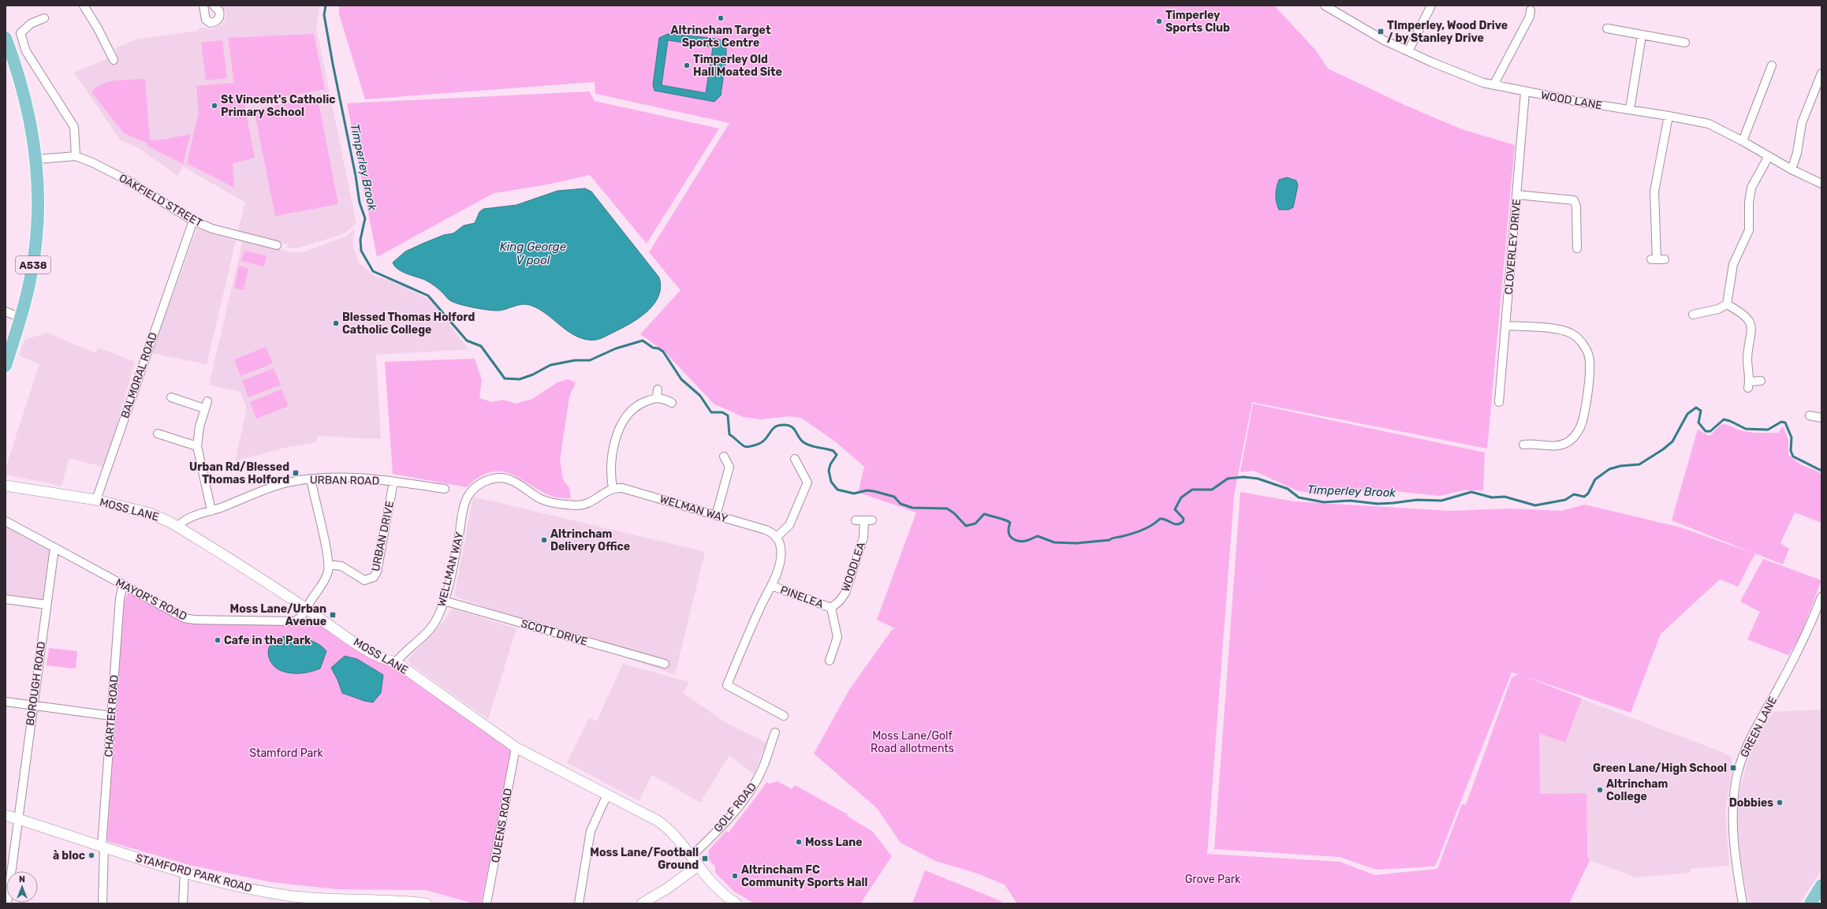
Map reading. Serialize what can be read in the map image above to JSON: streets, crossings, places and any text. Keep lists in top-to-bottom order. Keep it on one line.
{"streets":{"main road":["A538"],"street":["WOOD LANE","OAKFIELD STREET","CLOVERLEY DRIVE","BALMORAL ROAD","URBAN ROAD","WELMAN WAY","MOSS LANE","URBAN DRIVE","WOODLEA","WELLMAN WAY","PINELEA","MAYOR'S ROAD","SCOTT DRIVE","BOROUGH ROAD","CHARTER ROAD","GREEN LANE","GOLF ROAD","QUEENS ROAD","STAMFORD PARK ROAD"]},"crossings":[["WOOD LANE","CLOVERLEY DRIVE"],["OAKFIELD STREET","A538"],["OAKFIELD STREET","BALMORAL ROAD"],["BALMORAL ROAD","MOSS LANE"],["URBAN ROAD","MOSS LANE"],["URBAN ROAD","URBAN DRIVE"],["WELMAN WAY","WELLMAN WAY"],["MOSS LANE","WELLMAN WAY"],["MOSS LANE","MAYOR'S ROAD"],["MOSS LANE","GOLF ROAD"],["MOSS LANE","QUEENS ROAD"],["URBAN DRIVE","MAYOR'S ROAD"],["WOODLEA","PINELEA"],["WELLMAN WAY","SCOTT DRIVE"],["MAYOR'S ROAD","BOROUGH ROAD"],["MAYOR'S ROAD","CHARTER ROAD"],["BOROUGH ROAD","STAMFORD PARK ROAD"],["CHARTER ROAD","STAMFORD PARK ROAD"]],"water":["Timperley Brook","King George V pool"],"parks":["Moss Lane/Golf Road allotments","Stamford Park","Grove Park"],"places":{"other":["Altrincham Target Sports Centre","Timperley Sports Club","Timperley Old Hall Moated Site","St Vincent's Catholic Primary School","Blessed Thomas Holford Catholic College","Altrincham Delivery Office","Cafe in the Park","Altrincham College","Dobbies","Moss Lane","à bloc","Altrincham FC Community Sports Hall"],"transit":["TImperley, Wood Drive / by Stanley Drive","Urban Rd/Blessed Thomas Holford","Moss Lane/Urban Avenue","Green Lane/High School","Moss Lane/Football Ground"]},"north":"top"}
